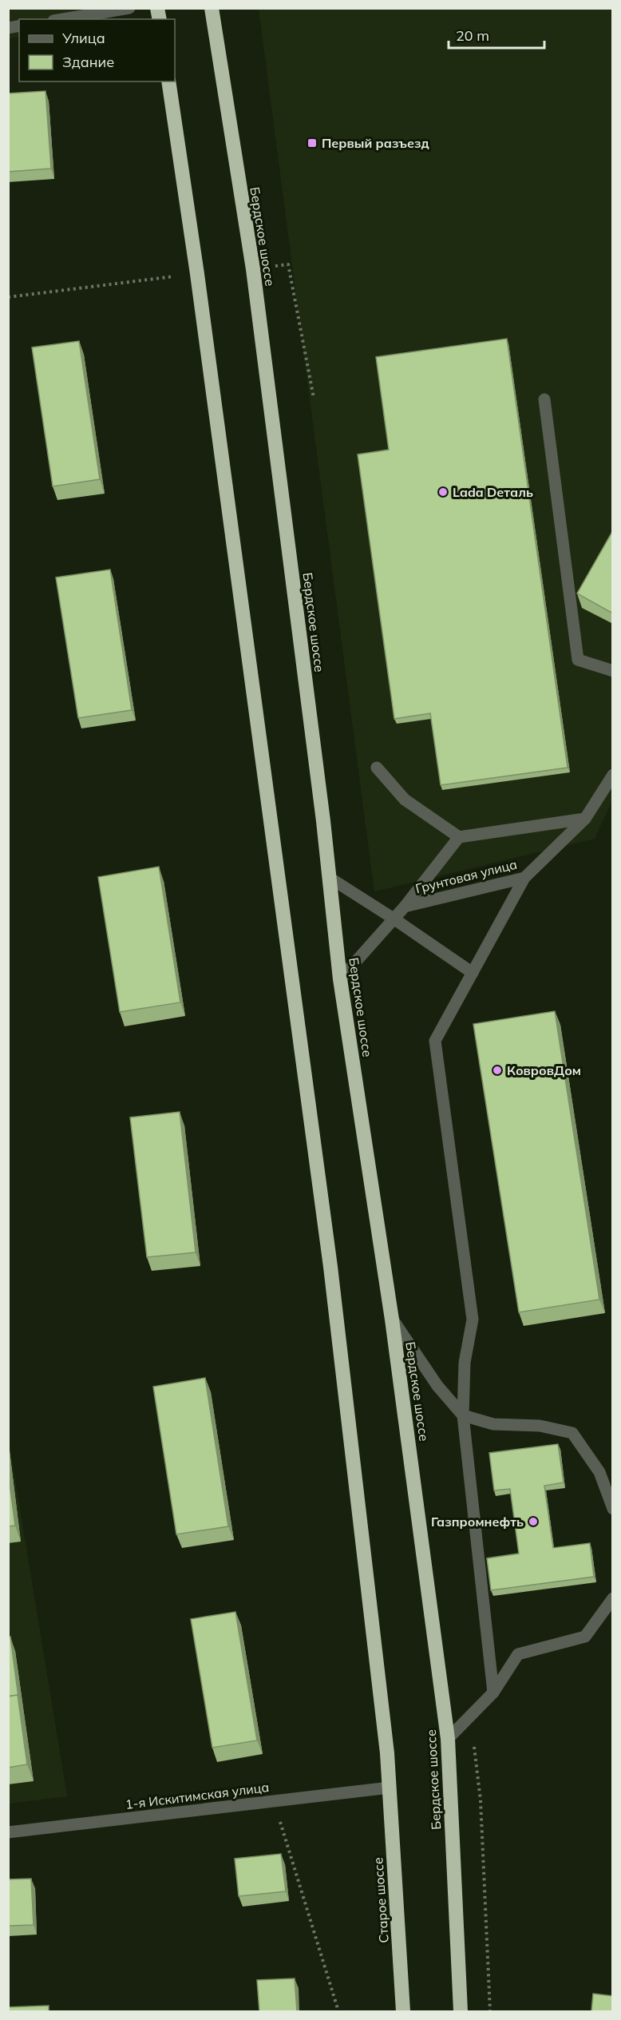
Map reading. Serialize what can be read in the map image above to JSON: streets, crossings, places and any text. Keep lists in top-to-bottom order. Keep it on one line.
{"streets":{"highway":["Бердское шоссе","Старое шоссе"],"street":["Грунтовая улица","1-я Искитимская улица"]},"crossings":[["Бердское шоссе","Грунтовая улица"],["1-я Искитимская улица","Старое шоссе"]],"places":{"transit":["Первый разъезд"],"other":["Lada Dеталь","КовровДом","Газпромнефть"]},"legend":["Улица","Здание"],"scale_bar":"20 m"}
